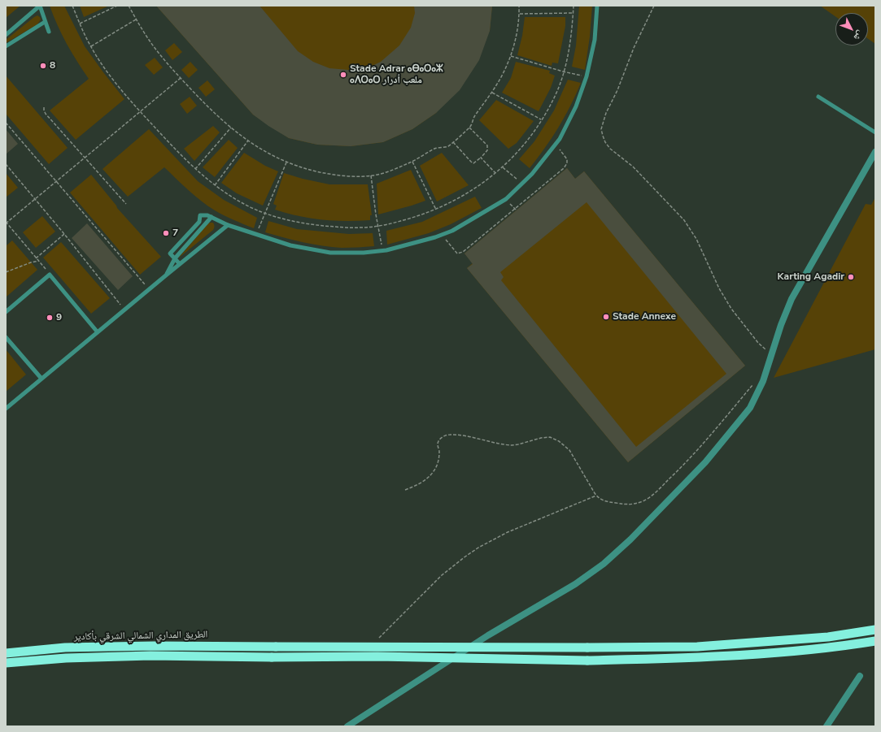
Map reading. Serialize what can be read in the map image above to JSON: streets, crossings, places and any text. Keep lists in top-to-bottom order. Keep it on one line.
{"streets":{"highway":["الطريق المداري الشمالي الشرقي بأكادير"]},"places":["8","Stade Adrar ⴰⴱⴰⵔⴰⵣ ⴰⴷⵔⴰⵔ ملعب أدرار","7","Karting Agadir","Stade Annexe","9"],"north":"bottom right"}
